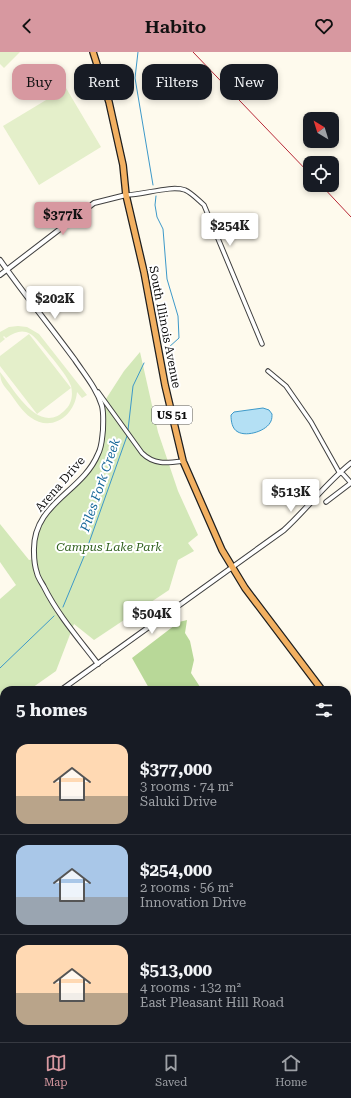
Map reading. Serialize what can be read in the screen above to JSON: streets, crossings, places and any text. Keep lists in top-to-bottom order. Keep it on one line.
{"streets":{"highway":["South Illinois Avenue","US 51"],"street":["Arena Drive"]},"water":["Piles Fork Creek"],"parks":["Campus Lake Park"],"north":"top left","page":{"header":"Habito","chip":["Buy","Rent","Filters","New"],"price":["$377K","$254K","$202K","$513K","$504K"],"heading":"5 homes","list":[{"name":"$377,000","note":"3 rooms · 74 m² · Saluki Drive"},{"name":"$254,000","note":"2 rooms · 56 m² · Innovation Drive"},{"name":"$513,000","note":"4 rooms · 132 m² · East Pleasant Hill Road"}],"tabs":["Map","Saved","Home"]}}
